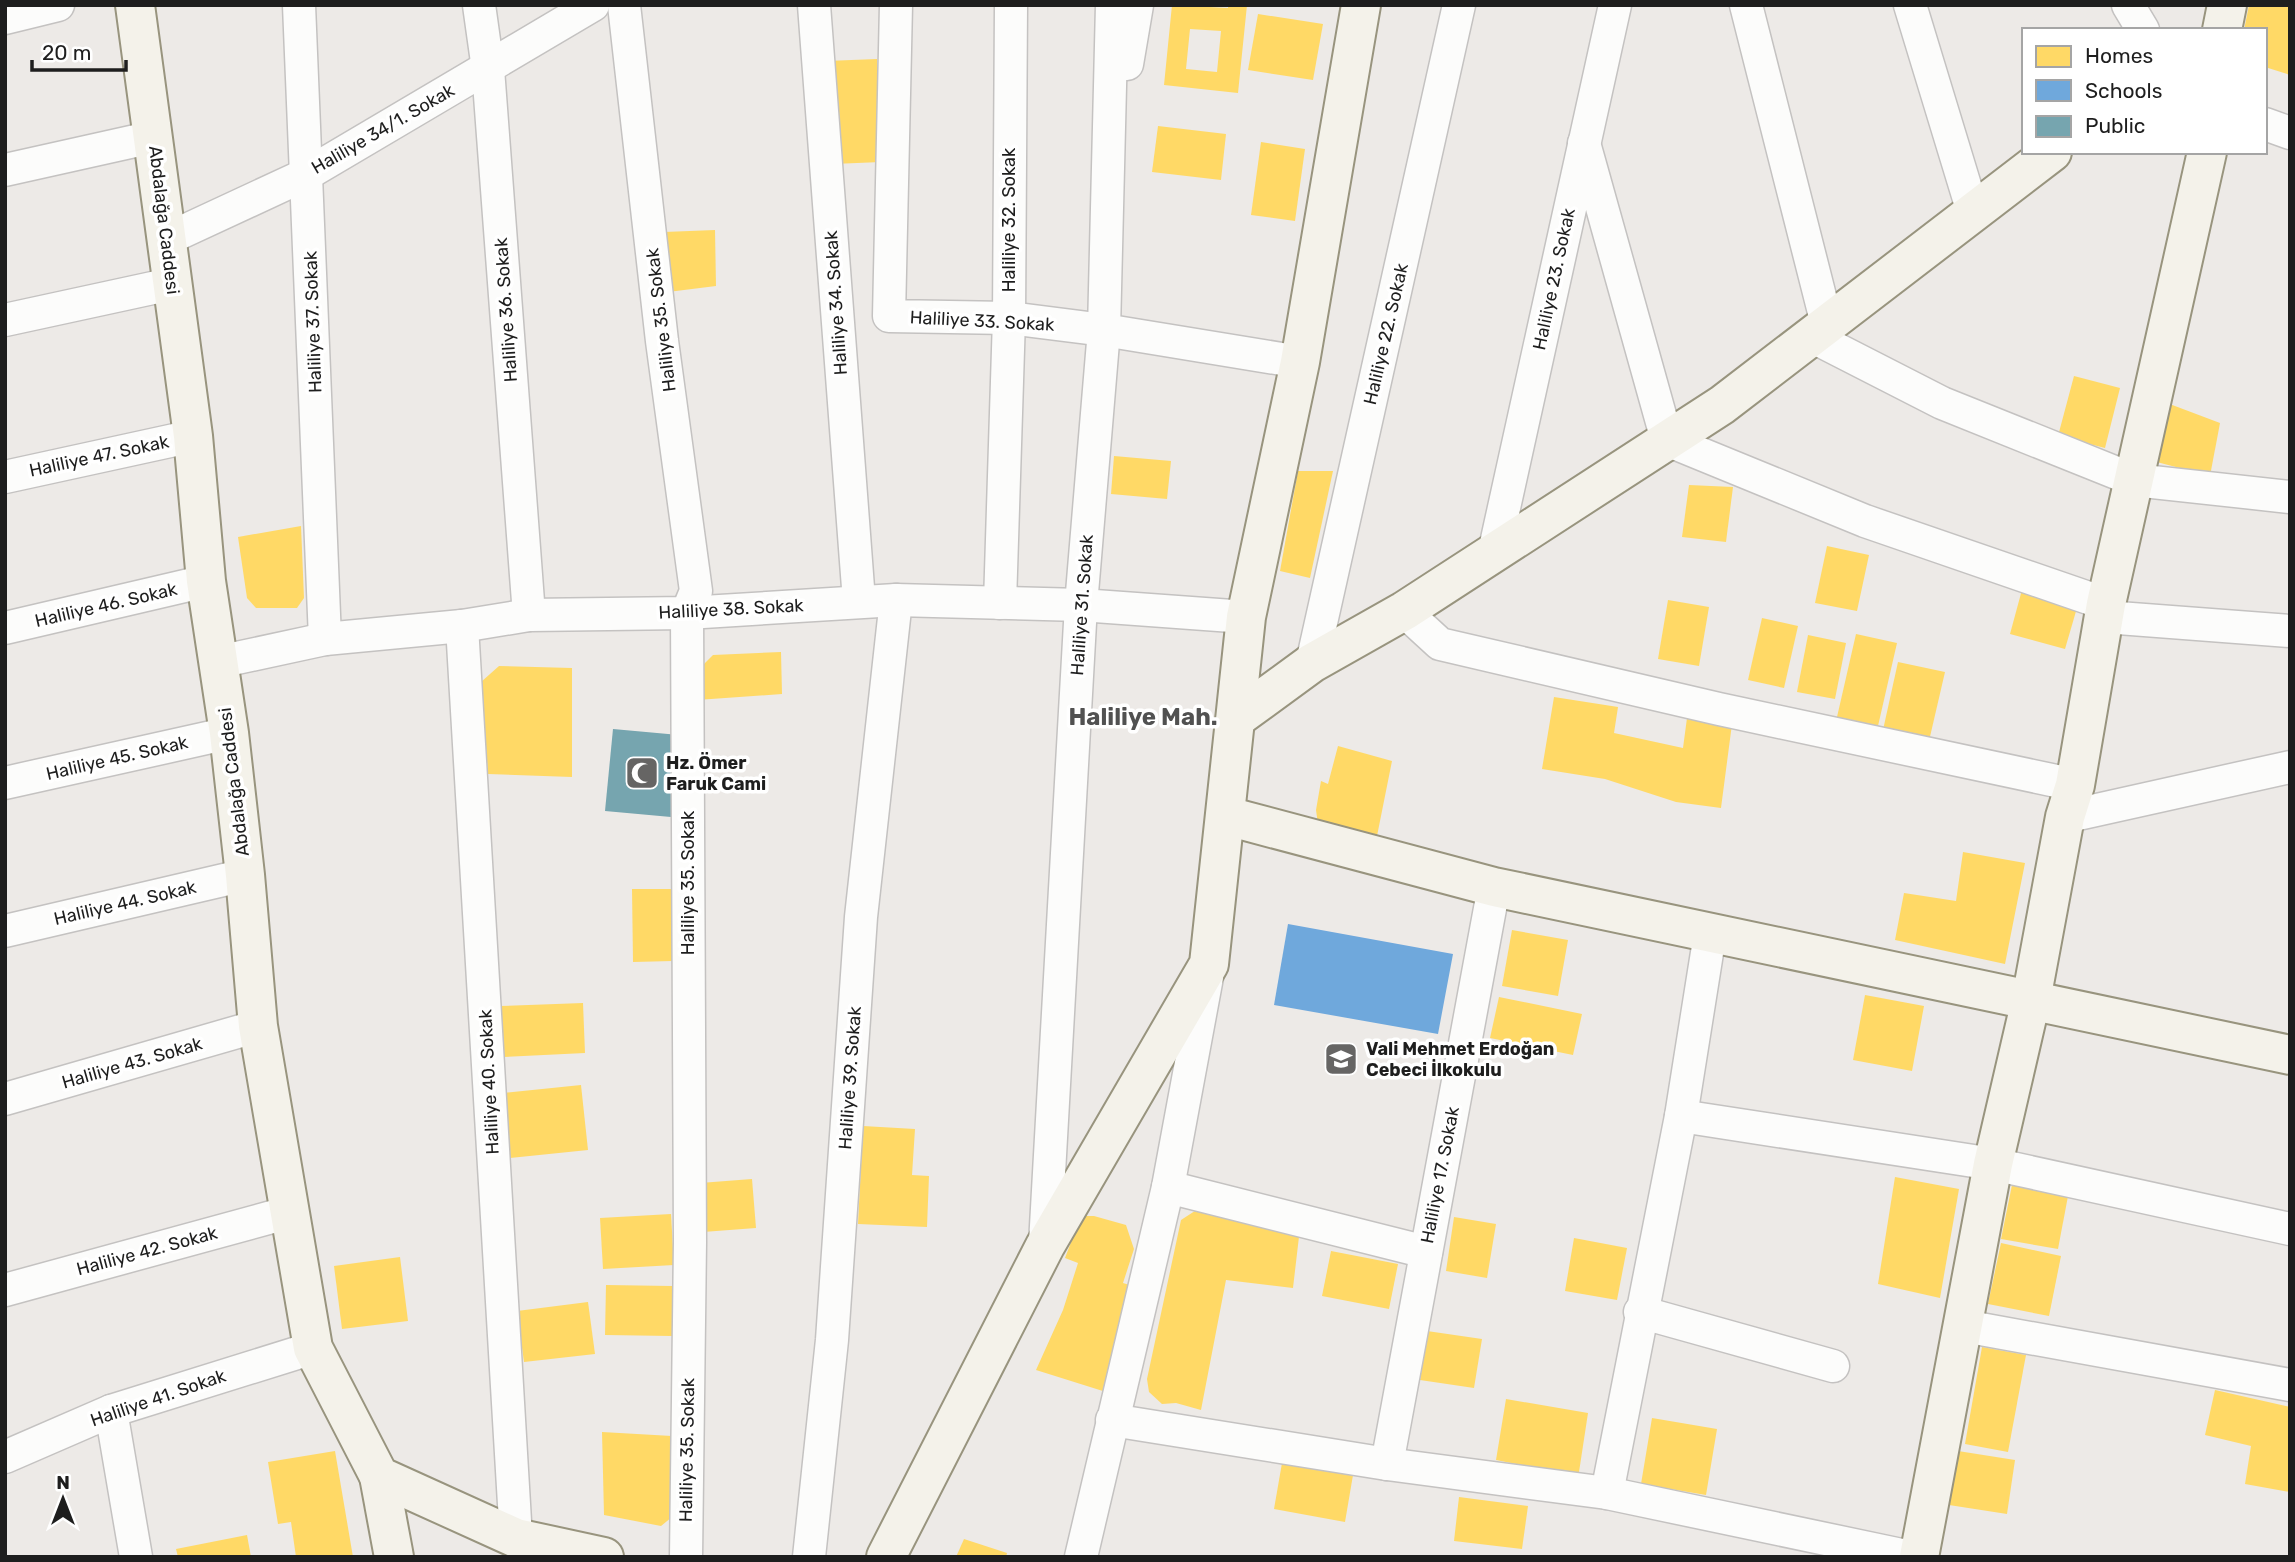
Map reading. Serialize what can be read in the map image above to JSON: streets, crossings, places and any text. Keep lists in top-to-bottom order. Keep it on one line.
{"streets":{"street":["Haliliye 34/1. Sokak","Abdalağa Caddesi","Haliliye 32. Sokak","Haliliye 23. Sokak","Haliliye 34. Sokak","Haliliye 36. Sokak","Haliliye 35. Sokak","Haliliye 33. Sokak","Haliliye 37. Sokak","Haliliye 22. Sokak","Haliliye 47. Sokak","Haliliye 46. Sokak","Haliliye 31. Sokak","Haliliye 38. Sokak","Haliliye 45. Sokak","Haliliye 44. Sokak","Haliliye 43. Sokak","Haliliye 39. Sokak","Haliliye 40. Sokak","Haliliye 17. Sokak","Haliliye 42. Sokak","Haliliye 41. Sokak"]},"crossings":[["Haliliye 34/1. Sokak","Abdalağa Caddesi"],["Haliliye 34/1. Sokak","Haliliye 36. Sokak"],["Haliliye 34/1. Sokak","Haliliye 37. Sokak"],["Abdalağa Caddesi","Haliliye 47. Sokak"],["Abdalağa Caddesi","Haliliye 46. Sokak"],["Abdalağa Caddesi","Haliliye 38. Sokak"],["Abdalağa Caddesi","Haliliye 45. Sokak"],["Abdalağa Caddesi","Haliliye 44. Sokak"],["Abdalağa Caddesi","Haliliye 43. Sokak"],["Abdalağa Caddesi","Haliliye 42. Sokak"],["Abdalağa Caddesi","Haliliye 41. Sokak"],["Haliliye 32. Sokak","Haliliye 33. Sokak"],["Haliliye 32. Sokak","Haliliye 38. Sokak"],["Haliliye 34. Sokak","Haliliye 38. Sokak"],["Haliliye 36. Sokak","Haliliye 38. Sokak"],["Haliliye 35. Sokak","Haliliye 38. Sokak"],["Haliliye 33. Sokak","Haliliye 31. Sokak"],["Haliliye 37. Sokak","Haliliye 38. Sokak"],["Haliliye 31. Sokak","Haliliye 38. Sokak"],["Haliliye 38. Sokak","Haliliye 39. Sokak"],["Haliliye 38. Sokak","Haliliye 40. Sokak"]],"districts":["Haliliye Mah."],"places":{"mosque":["Hz. Ömer Faruk Cami"],"school or university":["Vali Mehmet Erdoğan Cebeci İlkokulu"]},"legend":["Homes","Schools","Public"],"scale_bar":"20 m","north":"top"}
